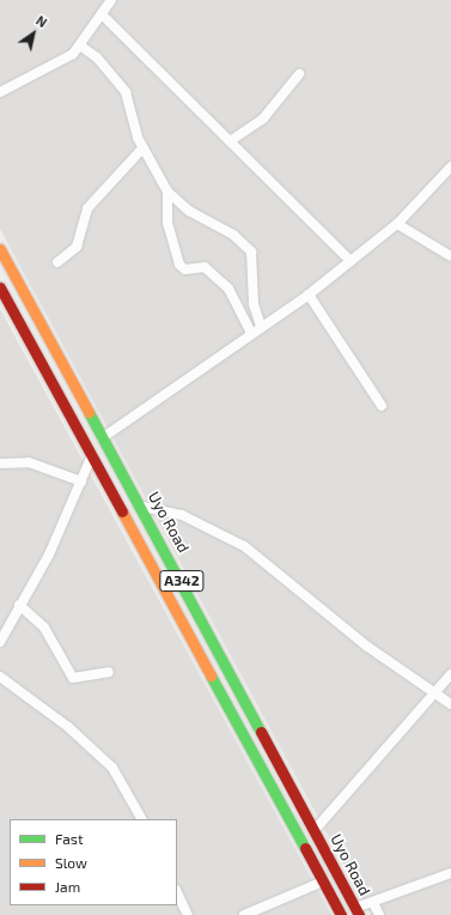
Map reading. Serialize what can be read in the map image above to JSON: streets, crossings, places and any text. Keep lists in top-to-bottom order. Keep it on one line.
{"streets":{"highway":["Uyo Road","A342"]},"legend":["Fast","Slow","Jam"],"north":"top right"}
